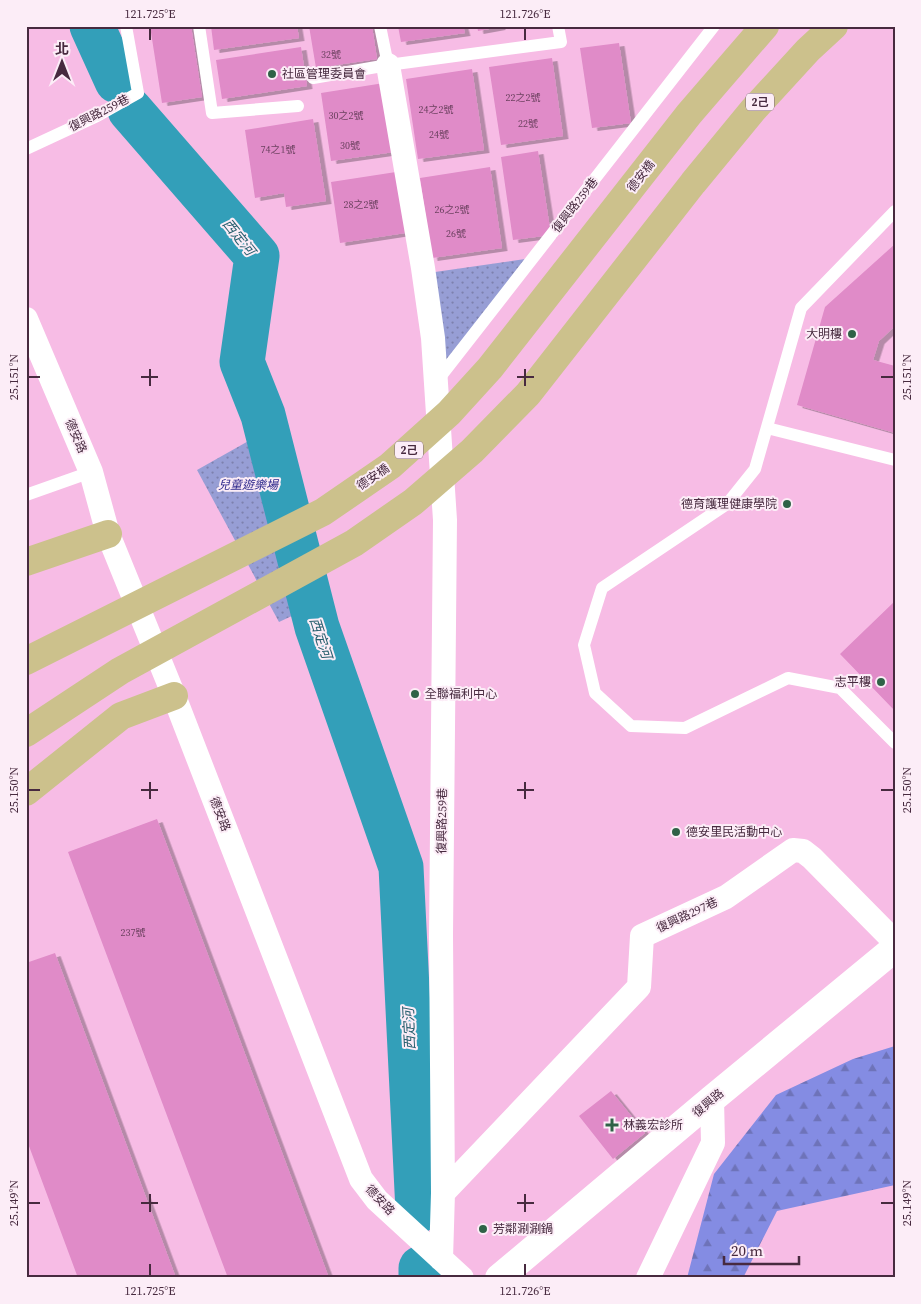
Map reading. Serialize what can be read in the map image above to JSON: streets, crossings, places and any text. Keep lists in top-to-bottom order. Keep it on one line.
{"streets":{"main road":["2己","德安橋"],"street":["復興路259巷","德安路","復興路297巷","復興路"]},"crossings":[["復興路259巷","德安路"],["復興路259巷","復興路297巷"]],"water":["西定河"],"parks":["兒童遊樂場"],"places":{"other":["社區管理委員會","大明樓","德育護理健康學院","志平樓","全聯福利中心","德安里民活動中心","芳鄰涮涮鍋"],"health":["林義宏診所"]},"house_numbers":["32號","22之2號","24之2號","30之2號","22號","24號","30號","74之1號","28之2號","26之2號","26號","237號"],"scale_bar":"20 m","north":"top","coordinates":["121.725°E","121.726°E","25.151°N","25.150°N","25.149°N"]}
